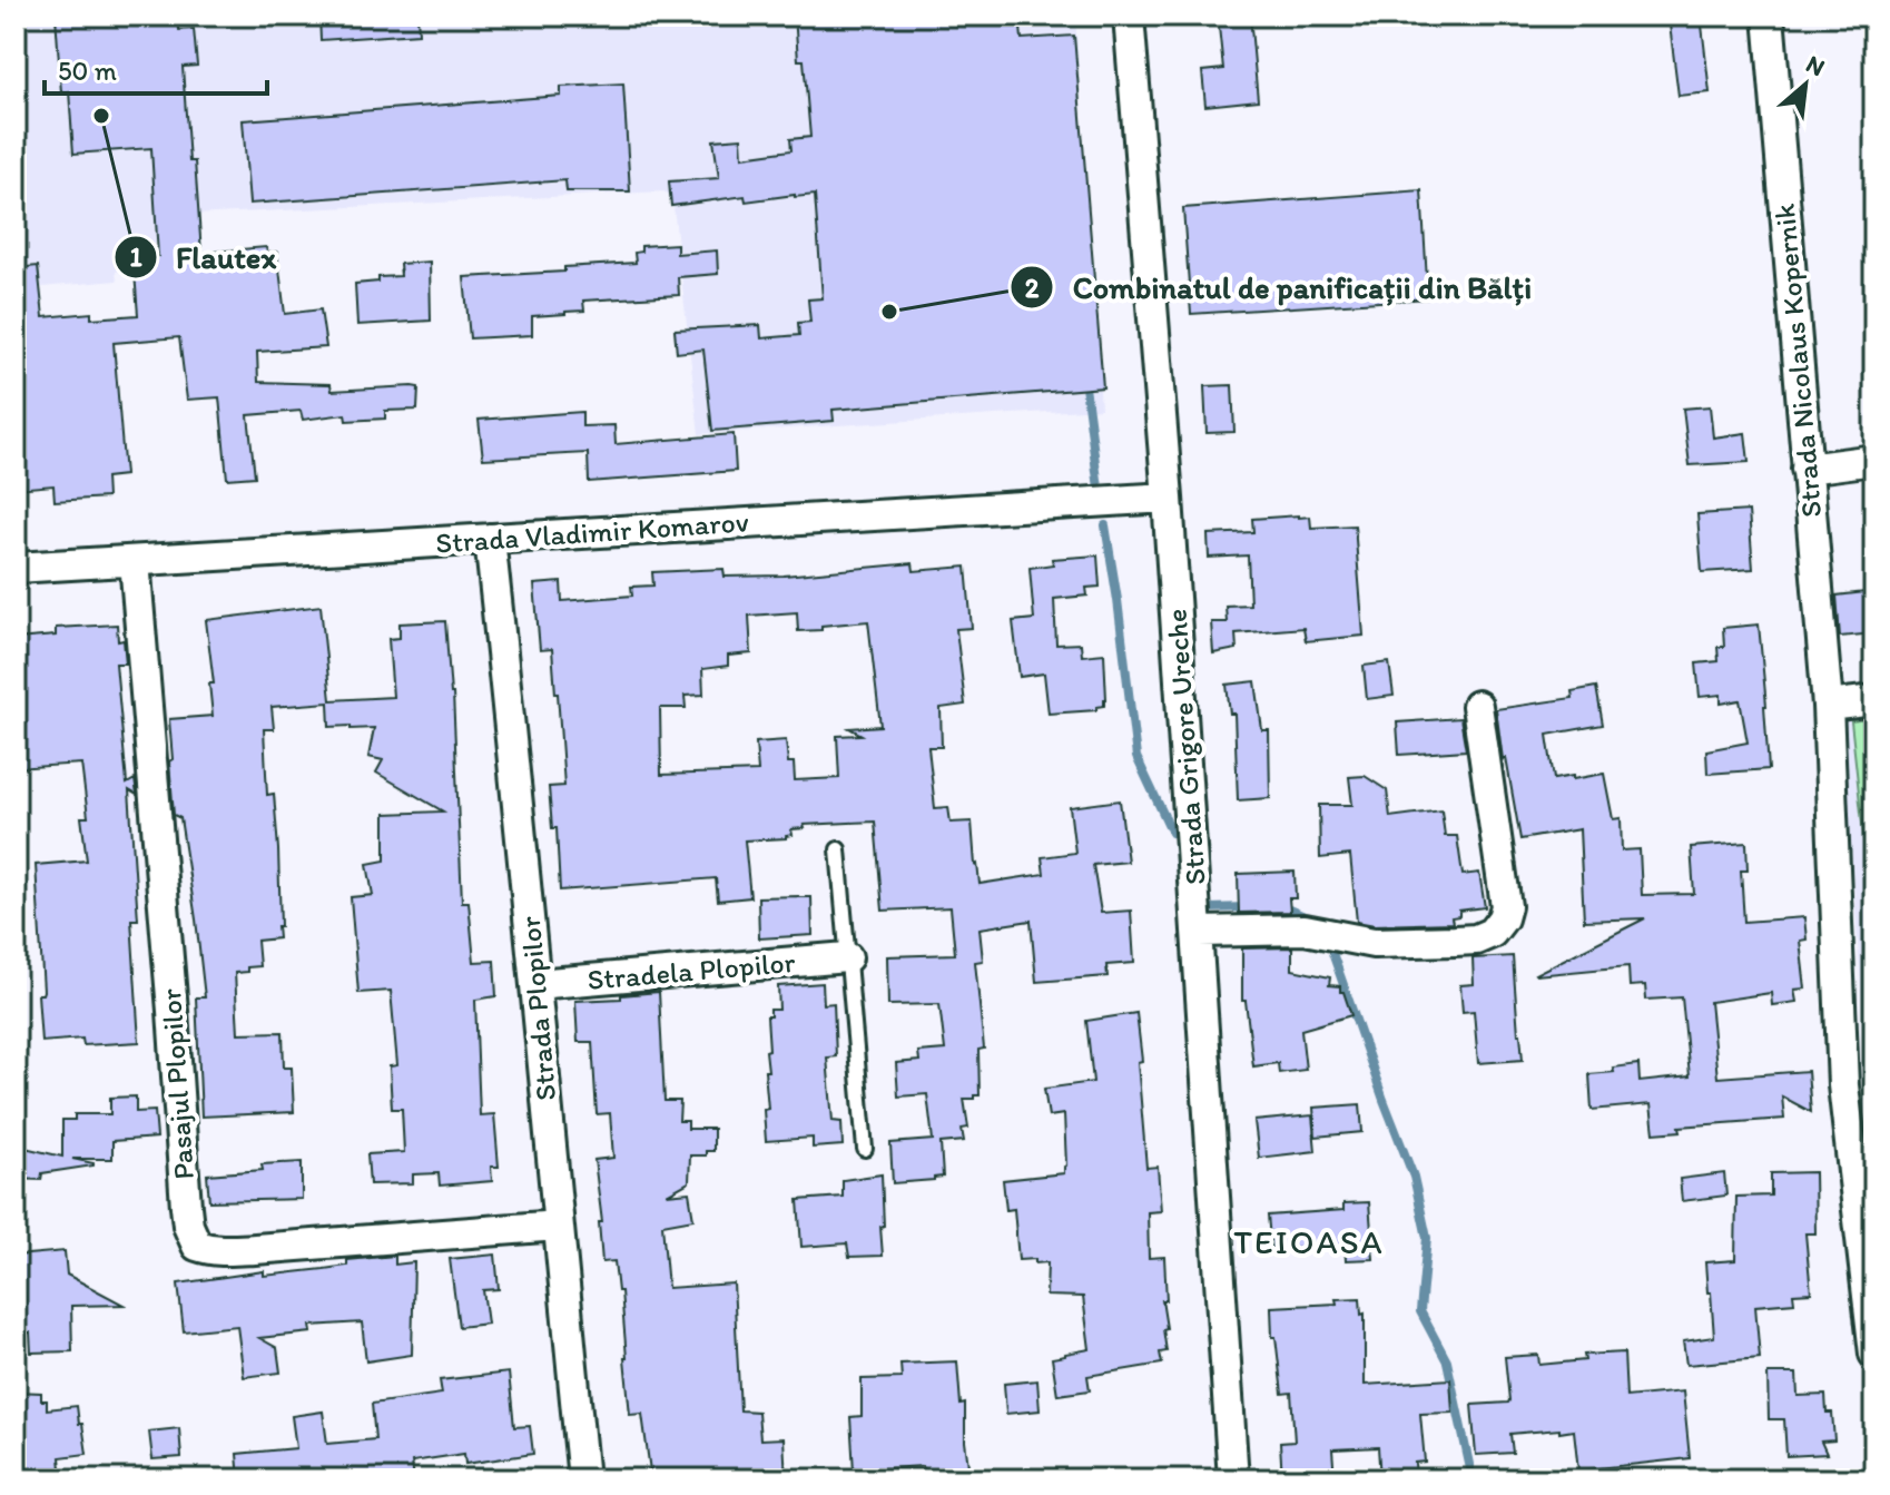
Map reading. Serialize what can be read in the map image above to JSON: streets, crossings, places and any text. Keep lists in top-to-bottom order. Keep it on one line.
{"streets":{"street":["Strada Nicolaus Kopernik","Strada Vladimir Komarov","Strada Grigore Ureche","Stradela Plopilor","Strada Plopilor","Pasajul Plopilor"]},"crossings":[["Strada Vladimir Komarov","Strada Grigore Ureche"],["Strada Vladimir Komarov","Strada Plopilor"],["Strada Vladimir Komarov","Pasajul Plopilor"],["Stradela Plopilor","Strada Plopilor"],["Strada Plopilor","Pasajul Plopilor"]],"districts":["TEIOASA"],"places":["Flautex","Combinatul de panificații din Bălți"],"scale_bar":"50 m","north":"top right"}
